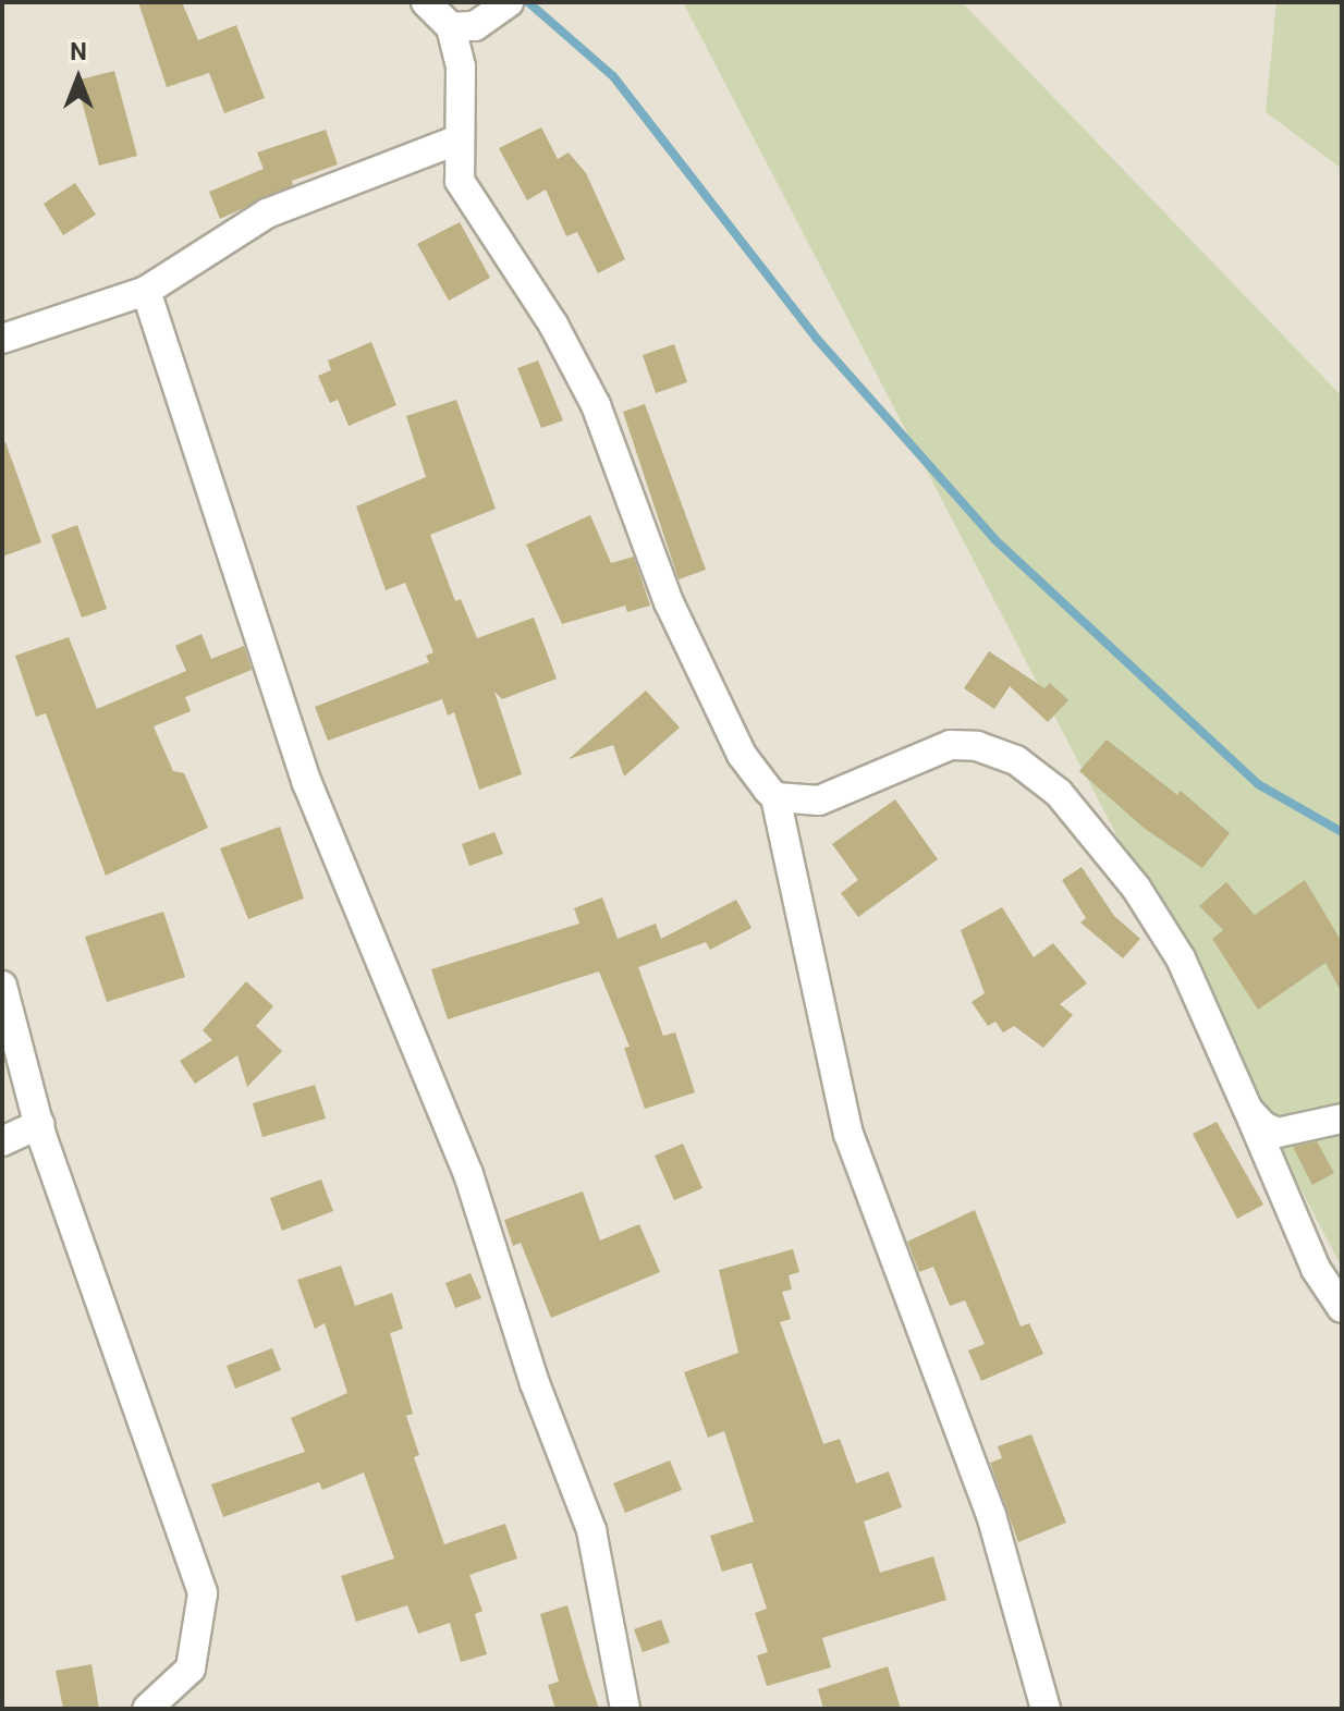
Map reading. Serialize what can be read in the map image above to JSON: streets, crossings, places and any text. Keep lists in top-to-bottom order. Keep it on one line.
{"north":"top"}
